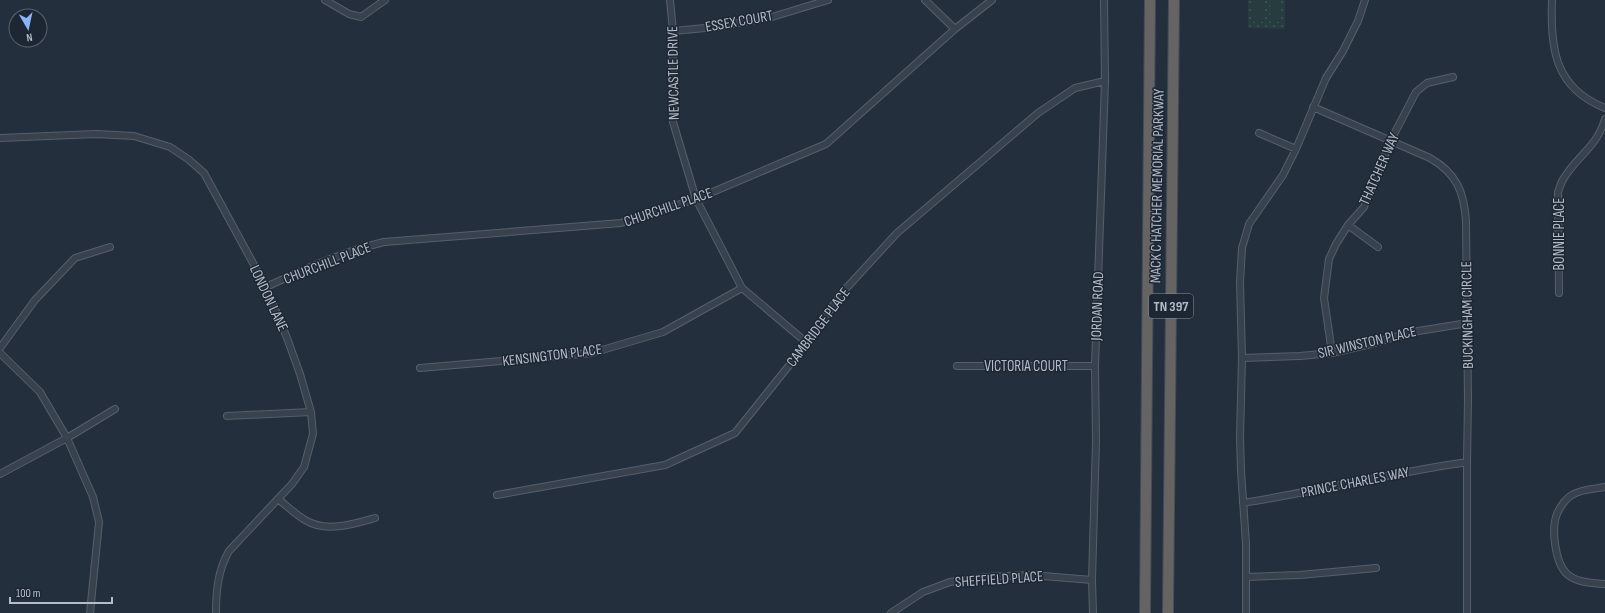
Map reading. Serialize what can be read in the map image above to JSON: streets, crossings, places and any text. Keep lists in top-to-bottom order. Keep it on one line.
{"streets":{"highway":["MACK C HATCHER MEMORIAL PARKWAY","TN 397"],"street":["ESSEX COURT","NEWCASTLE DRIVE","THATCHER WAY","CHURCHILL PLACE","BONNIE PLACE","LONDON LANE","JORDAN ROAD","BUCKINGHAM CIRCLE","CAMBRIDGE PLACE","SIR WINSTON PLACE","KENSINGTON PLACE","VICTORIA COURT","PRINCE CHARLES WAY","SHEFFIELD PLACE"]},"crossings":[["ESSEX COURT","NEWCASTLE DRIVE"],["NEWCASTLE DRIVE","CHURCHILL PLACE"],["NEWCASTLE DRIVE","CAMBRIDGE PLACE"],["NEWCASTLE DRIVE","KENSINGTON PLACE"],["THATCHER WAY","BUCKINGHAM CIRCLE"],["THATCHER WAY","SIR WINSTON PLACE"],["CHURCHILL PLACE","LONDON LANE"],["JORDAN ROAD","CAMBRIDGE PLACE"],["JORDAN ROAD","VICTORIA COURT"],["JORDAN ROAD","SHEFFIELD PLACE"],["BUCKINGHAM CIRCLE","SIR WINSTON PLACE"],["BUCKINGHAM CIRCLE","PRINCE CHARLES WAY"]],"scale_bar":"100 m","north":"bottom"}
